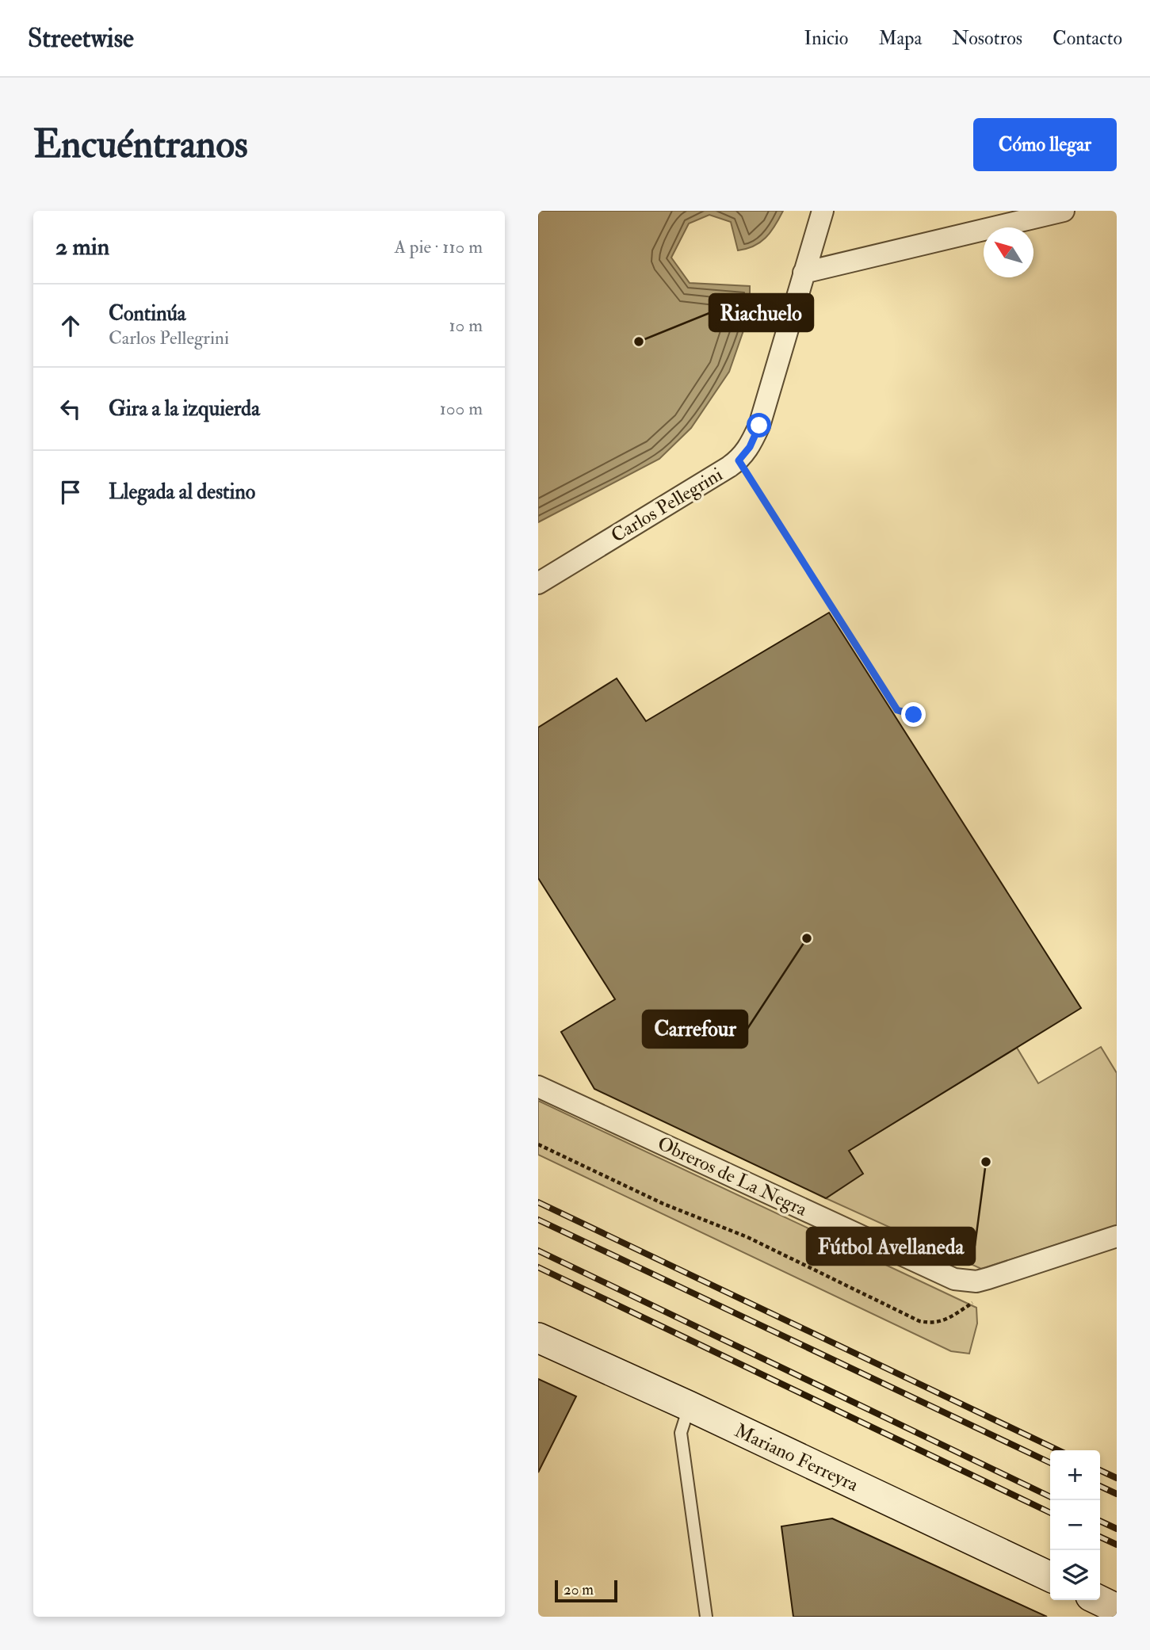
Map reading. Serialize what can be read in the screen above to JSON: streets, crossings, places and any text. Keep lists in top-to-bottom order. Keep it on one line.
{"streets":{"street":["Carlos Pellegrini","Obreros de La Negra","Mariano Ferreyra"]},"places":["Riachuelo","Carrefour","Fútbol Avellaneda"],"scale_bar":"20 m","north":"top left","page":{"header":"Streetwise","nav":["Inicio","Mapa","Nosotros","Contacto"],"buttons":"Cómo llegar","title":"Encuéntranos","heading":["2 min","A pie · 110 m"],"list":[["Continúa","Carlos Pellegrini","10 m"],["Gira a la izquierda","100 m"],"Llegada al destino"],"map_buttons":["+","−"],"scale":"20 m"}}
